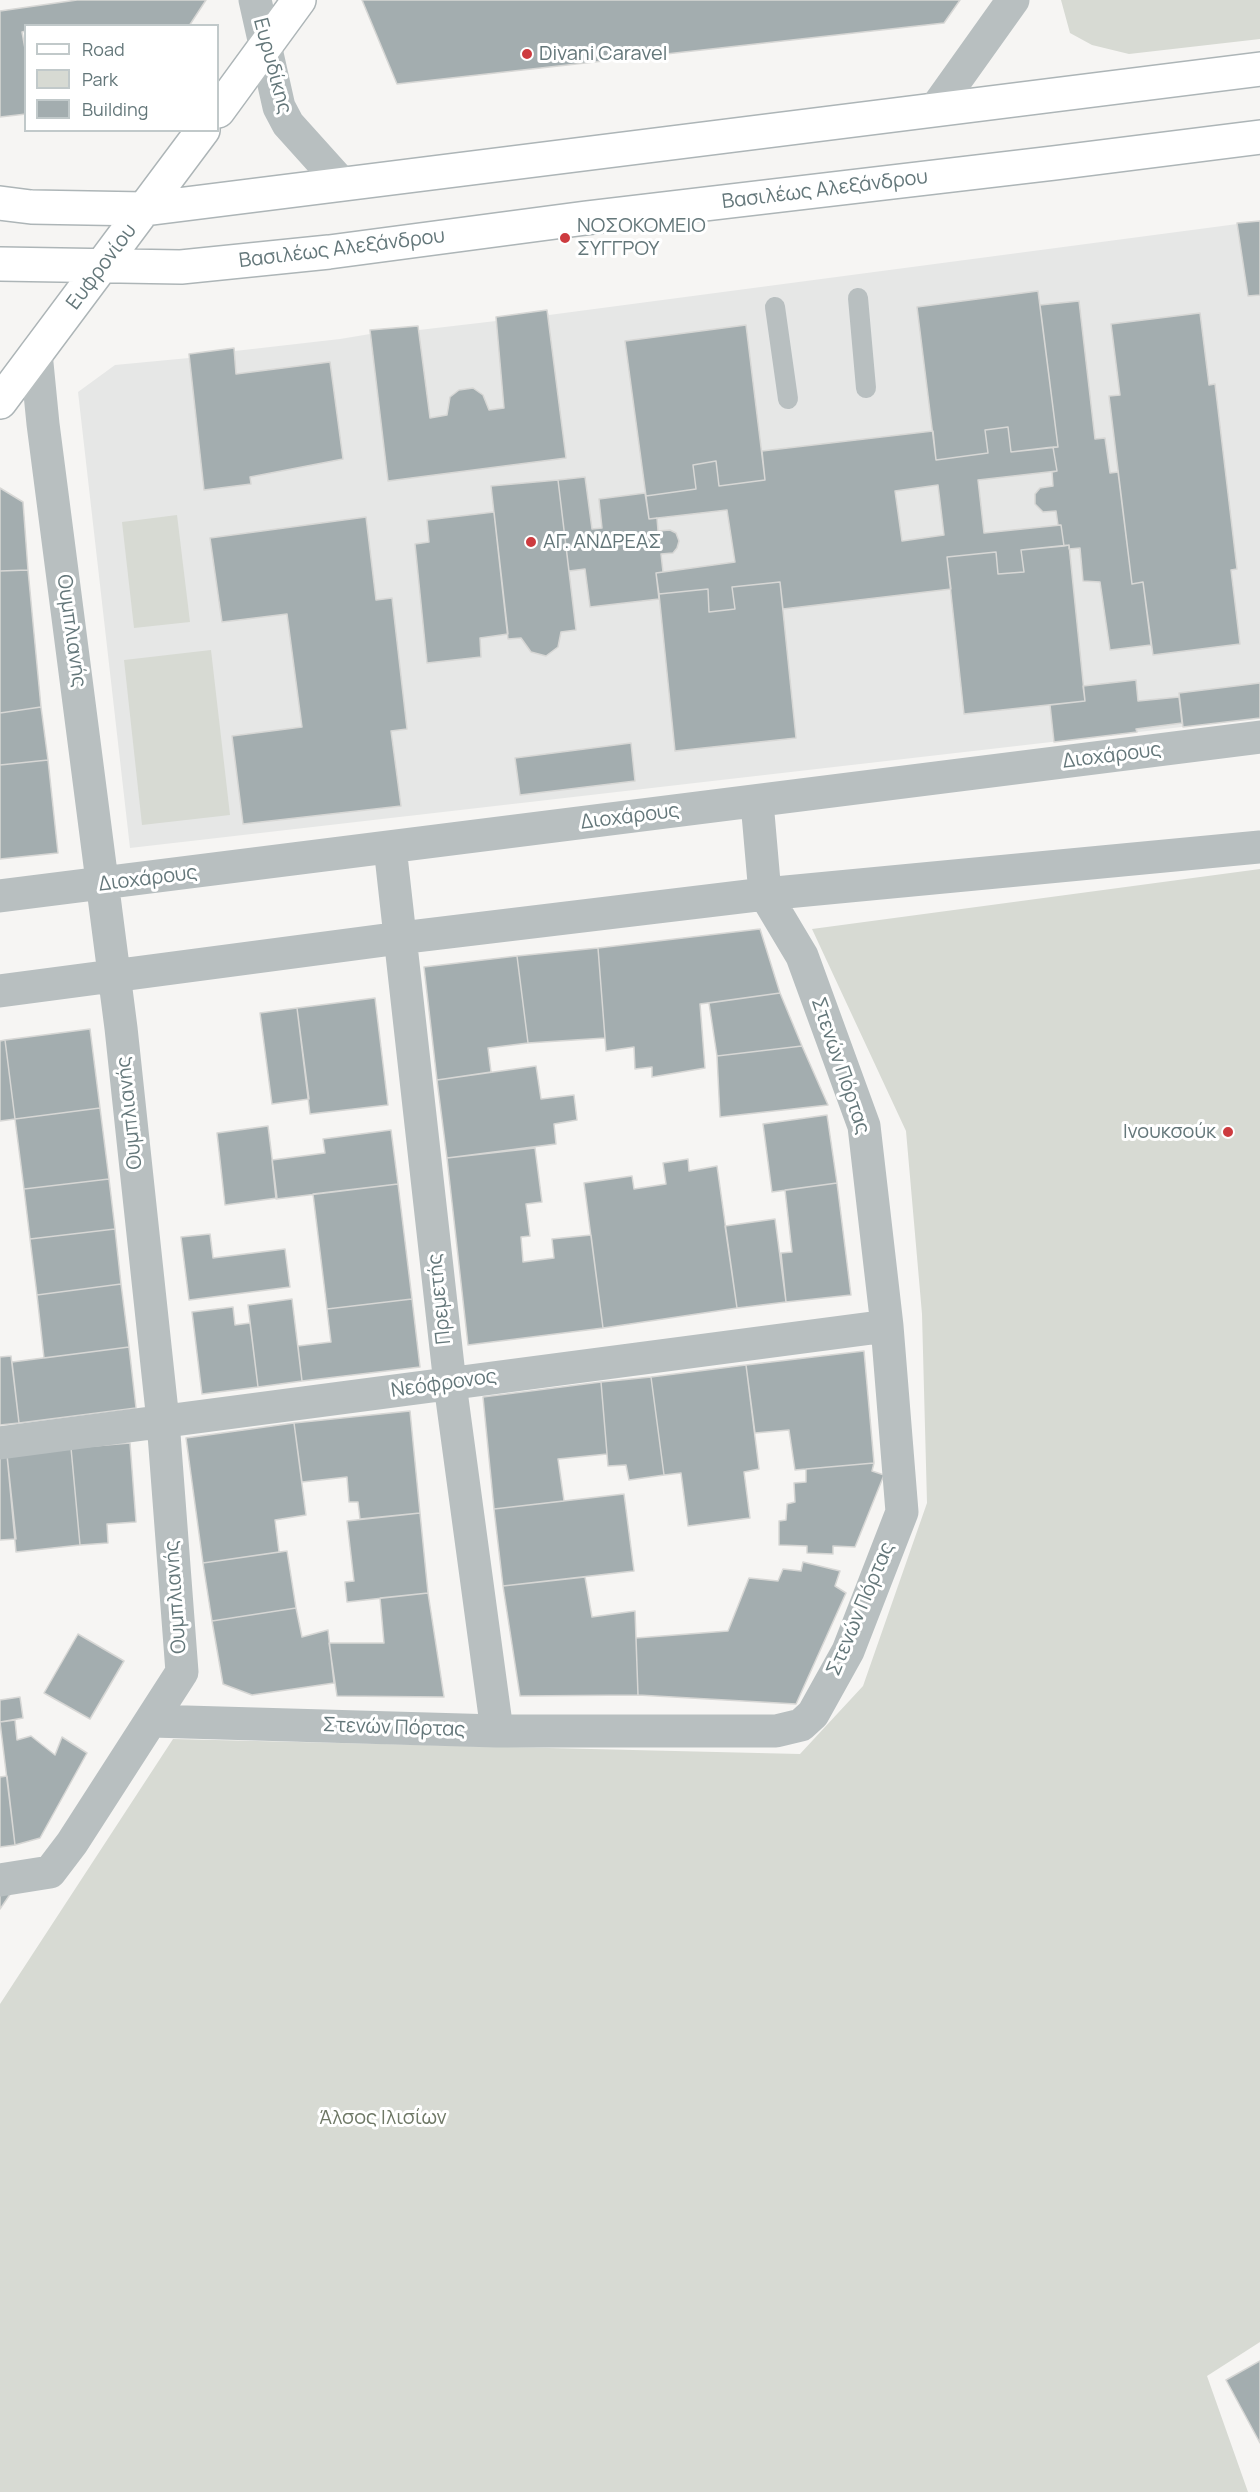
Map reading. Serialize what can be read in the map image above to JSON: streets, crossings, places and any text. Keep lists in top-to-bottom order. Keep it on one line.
{"streets":{"main road":["Βασιλέως Αλεξάνδρου","Ευφρονίου"],"street":["Ευρυδίκης","Ουμπλιανής","Διοχάρους","Στενών Πόρτας","Πρεμετής","Νεόφρονος"]},"crossings":[["Βασιλέως Αλεξάνδρου","Ευφρονίου"],["Ευφρονίου","Ουμπλιανής"],["Ουμπλιανής","Διοχάρους"],["Ουμπλιανής","Στενών Πόρτας"],["Ουμπλιανής","Νεόφρονος"],["Διοχάρους","Πρεμετής"],["Στενών Πόρτας","Πρεμετής"],["Στενών Πόρτας","Νεόφρονος"],["Πρεμετής","Νεόφρονος"]],"parks":["Άλσος Ιλισίων"],"places":["Divani Caravel","ΝΟΣΟΚΟΜΕΙΟ ΣΥΓΓΡΟΥ","ΑΓ. ΑΝΔΡΕΑΣ","Ινουκσούκ"],"legend":["Road","Park","Building"]}
